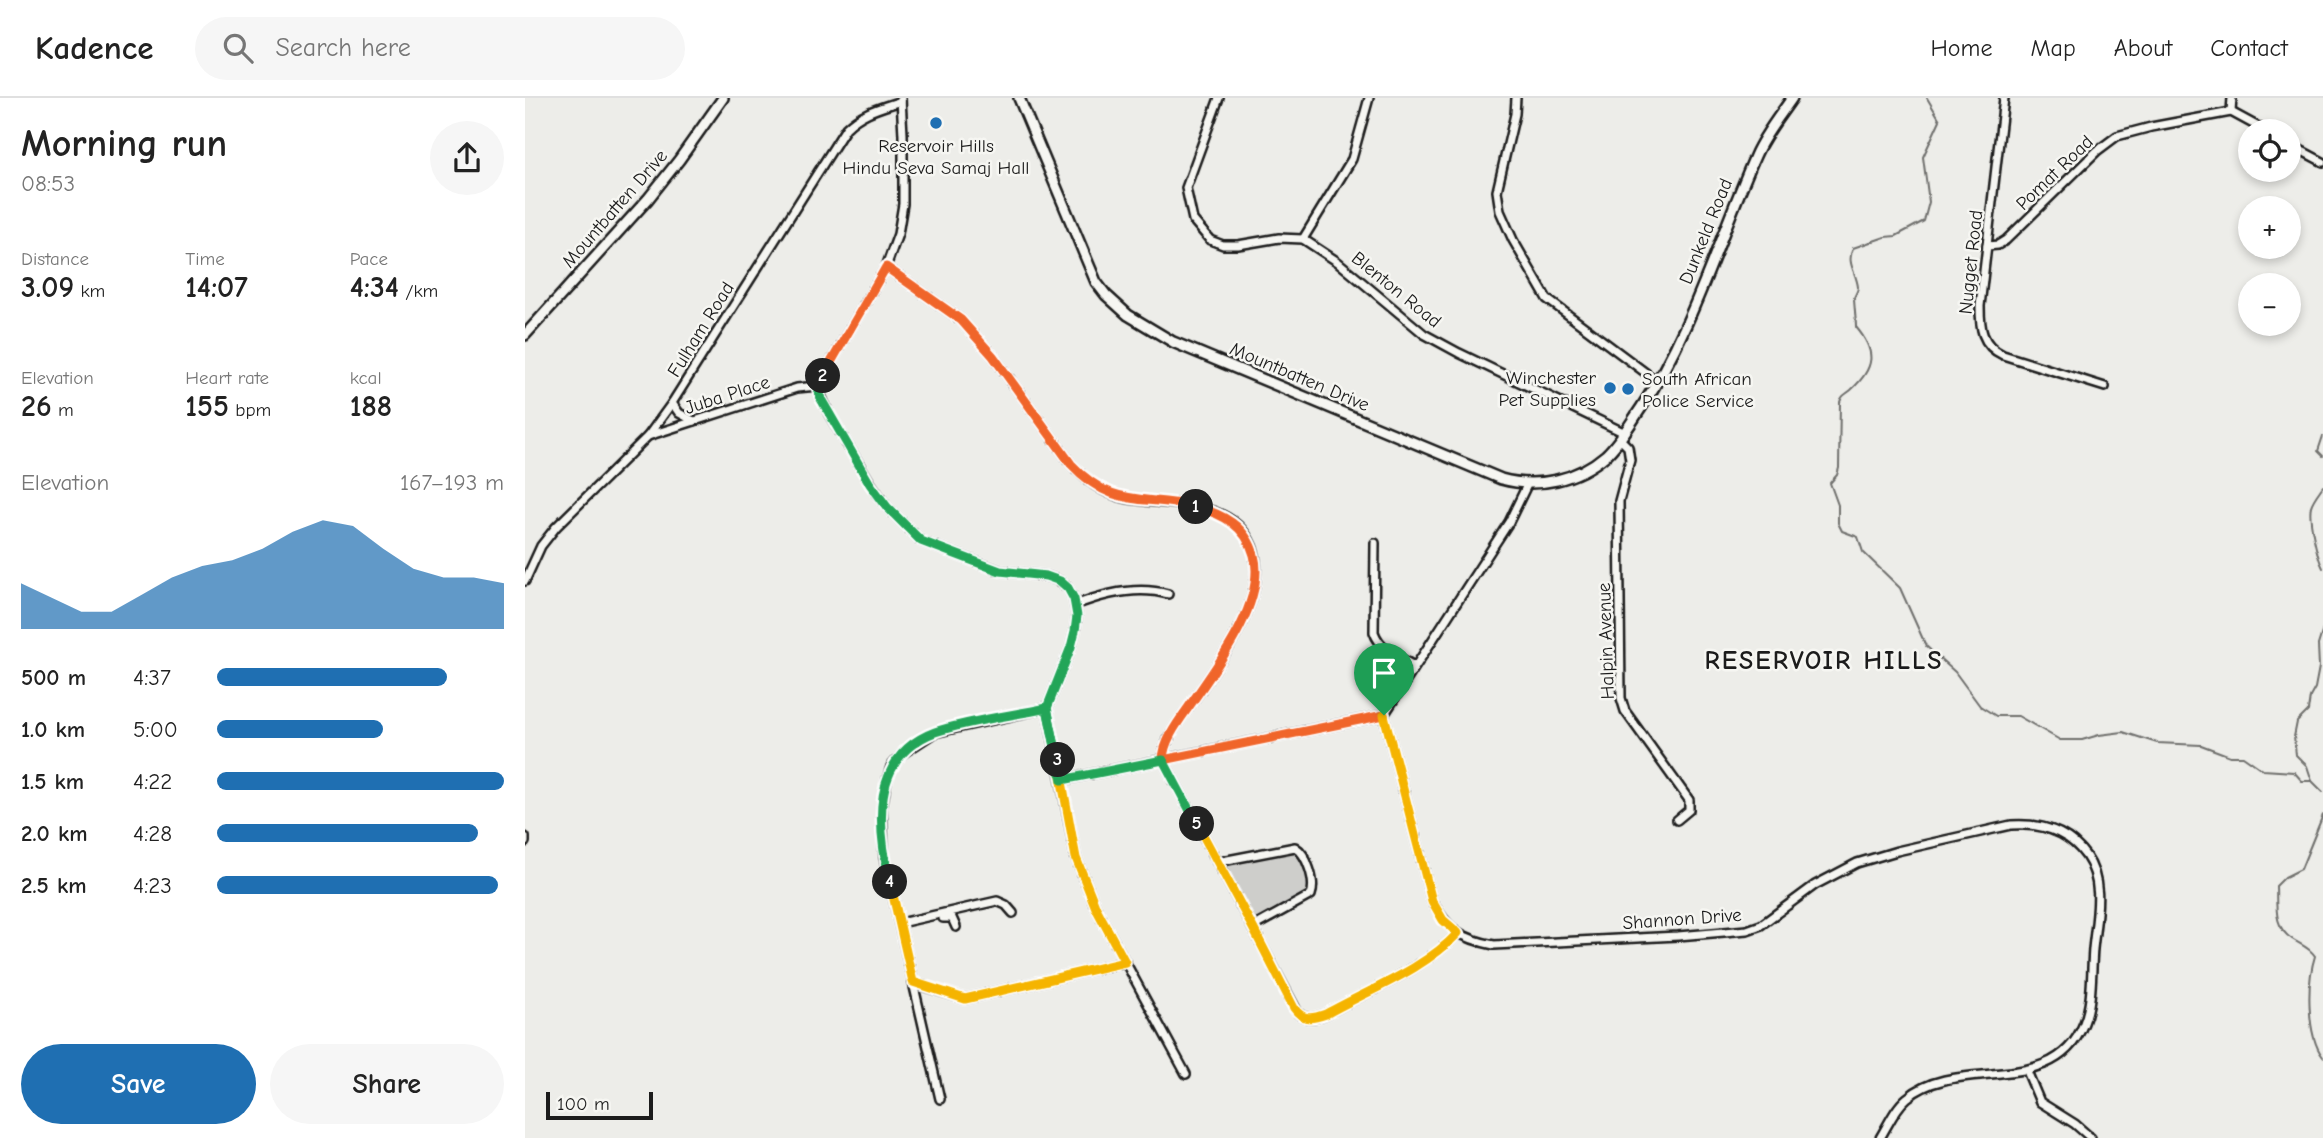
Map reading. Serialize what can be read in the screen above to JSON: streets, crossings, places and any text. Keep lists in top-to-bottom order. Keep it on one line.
{"streets":{"main road":["Mountbatten Drive","Dunkeld Road"],"street":["Pomat Road","Nugget Road","Blenton Road","Fulham Road","Juba Place","Halpin Avenue","Shannon Drive"]},"crossings":[["Pomat Road","Nugget Road"],["Mountbatten Drive","Dunkeld Road"],["Mountbatten Drive","Blenton Road"],["Mountbatten Drive","Halpin Avenue"],["Blenton Road","Halpin Avenue"],["Fulham Road","Juba Place"]],"districts":["RESERVOIR HILLS"],"places":["Reservoir Hills Hindu Seva Samaj Hall","Winchester Pet Supplies","South African Police Service"],"scale_bar":"100 m","page":{"header":"Kadence","search":"Search here","nav":["Home","Map","About","Contact"],"heading":["Morning run","08:53"],"map_buttons":["+","−"],"stats":[["Distance","3.09 km"],["Time","14:07"],["Pace","4:34 /km"],["Elevation","26 m"],["Heart rate","155 bpm"],["kcal","188"]],"pins":["2","1","3","5","4"],"chart":["Elevation","167–193 m"],"list":[{"name":"500 m","note":"4:37"},{"name":"1.0 km","note":"5:00"},{"name":"1.5 km","note":"4:22"},{"name":"2.0 km","note":"4:28"},{"name":"2.5 km","note":"4:23"}],"buttons":["Save","Share"],"scale":"100 m"}}
